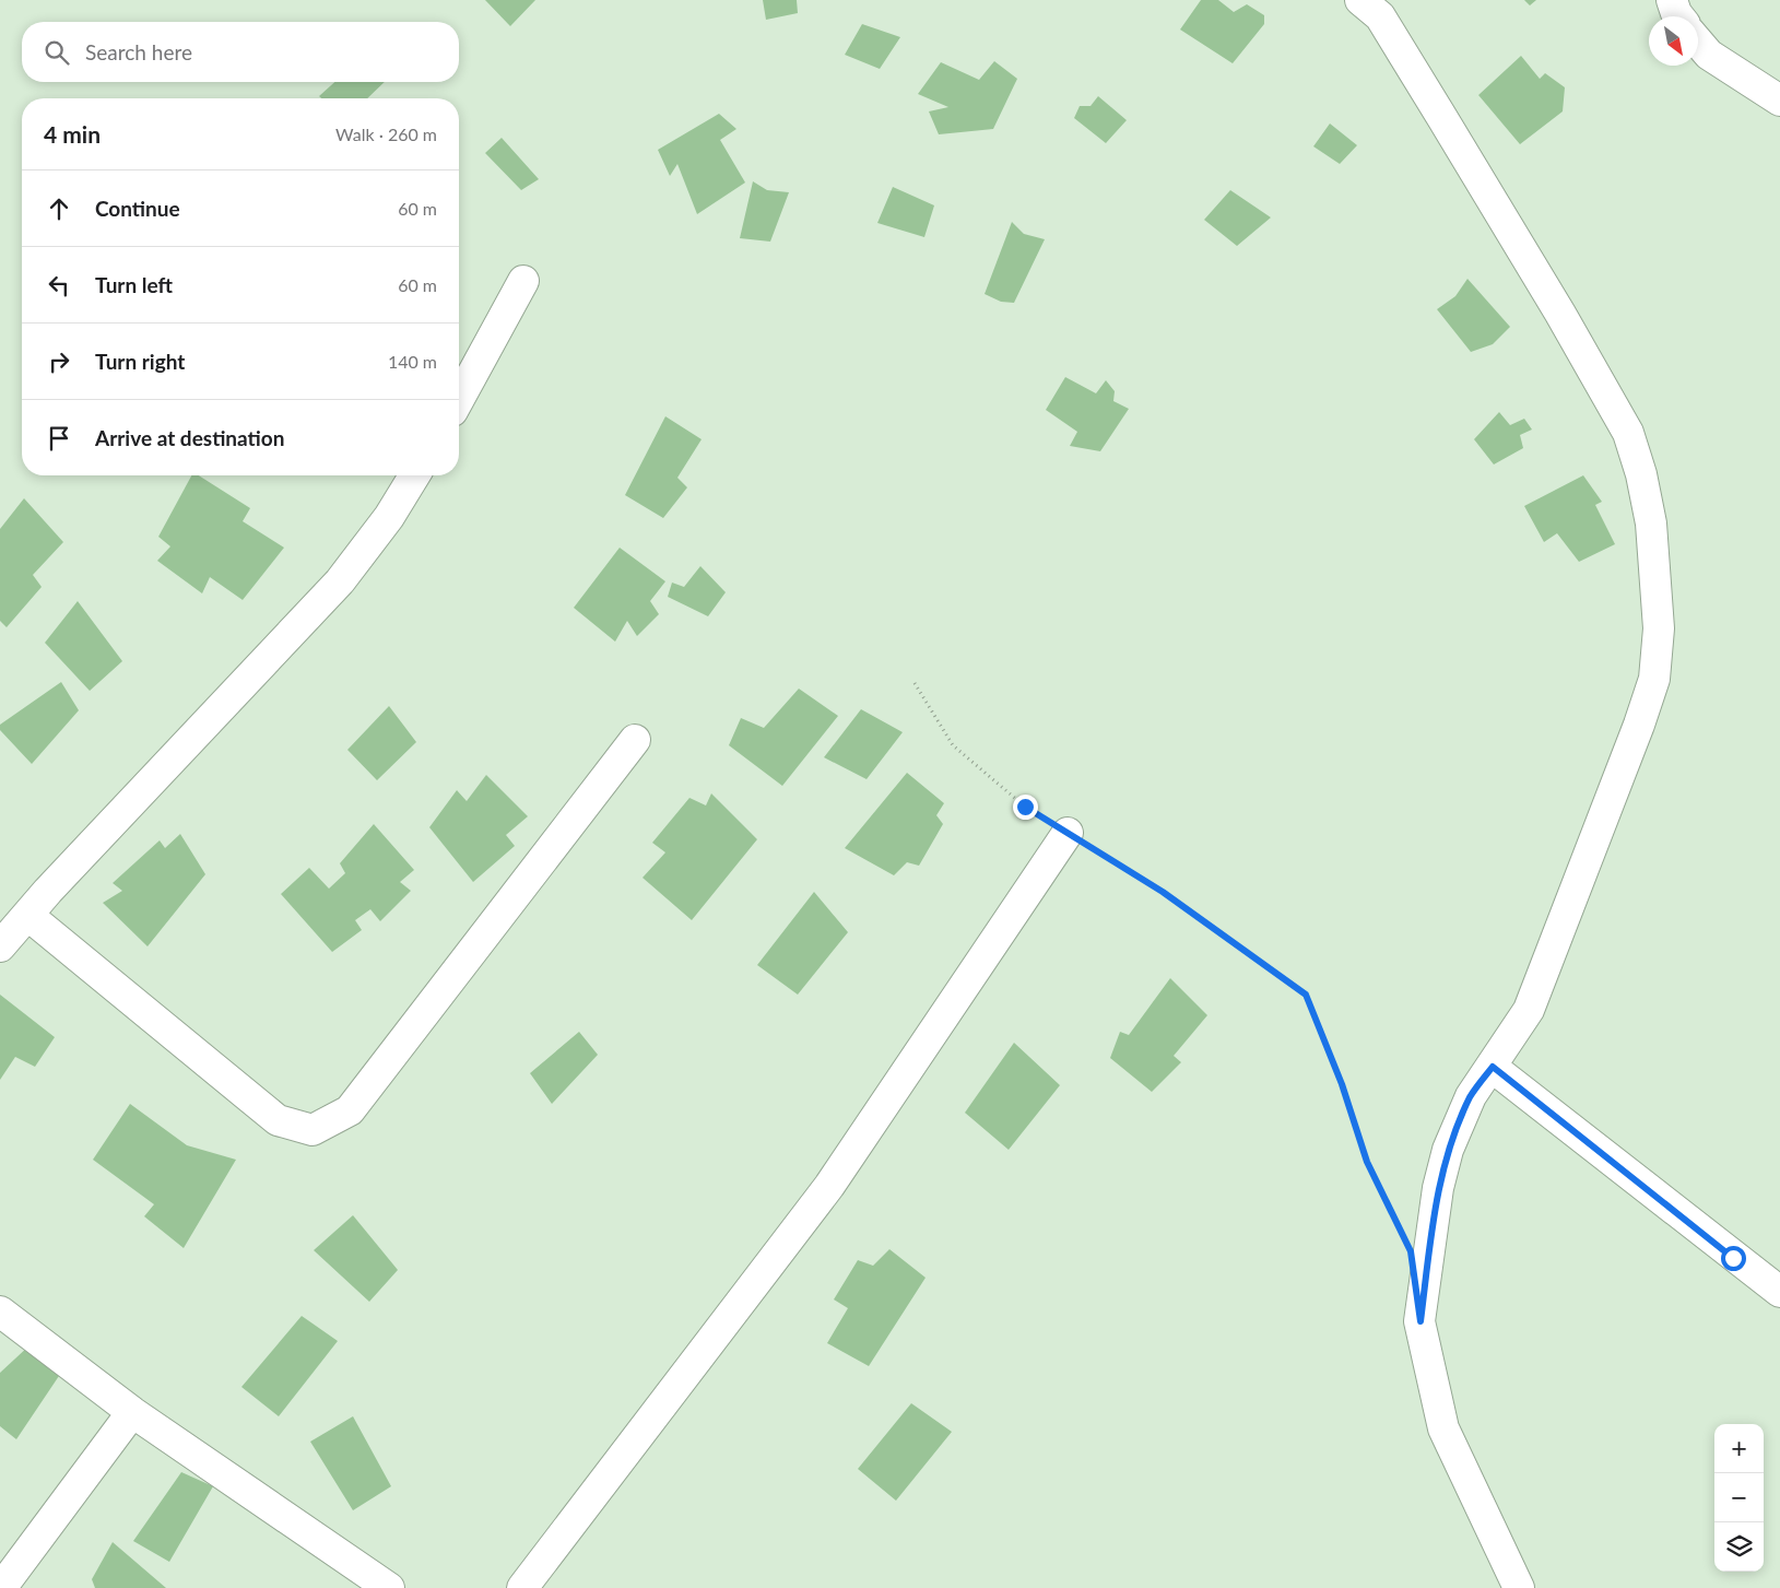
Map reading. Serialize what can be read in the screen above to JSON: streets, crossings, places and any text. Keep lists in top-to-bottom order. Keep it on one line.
{"north":"bottom right","page":{"search":"Search here","heading":["4 min","Walk · 260 m"],"list":[["Continue","60 m"],["Turn left","60 m"],["Turn right","140 m"],"Arrive at destination"],"map_buttons":["+","−"]}}
